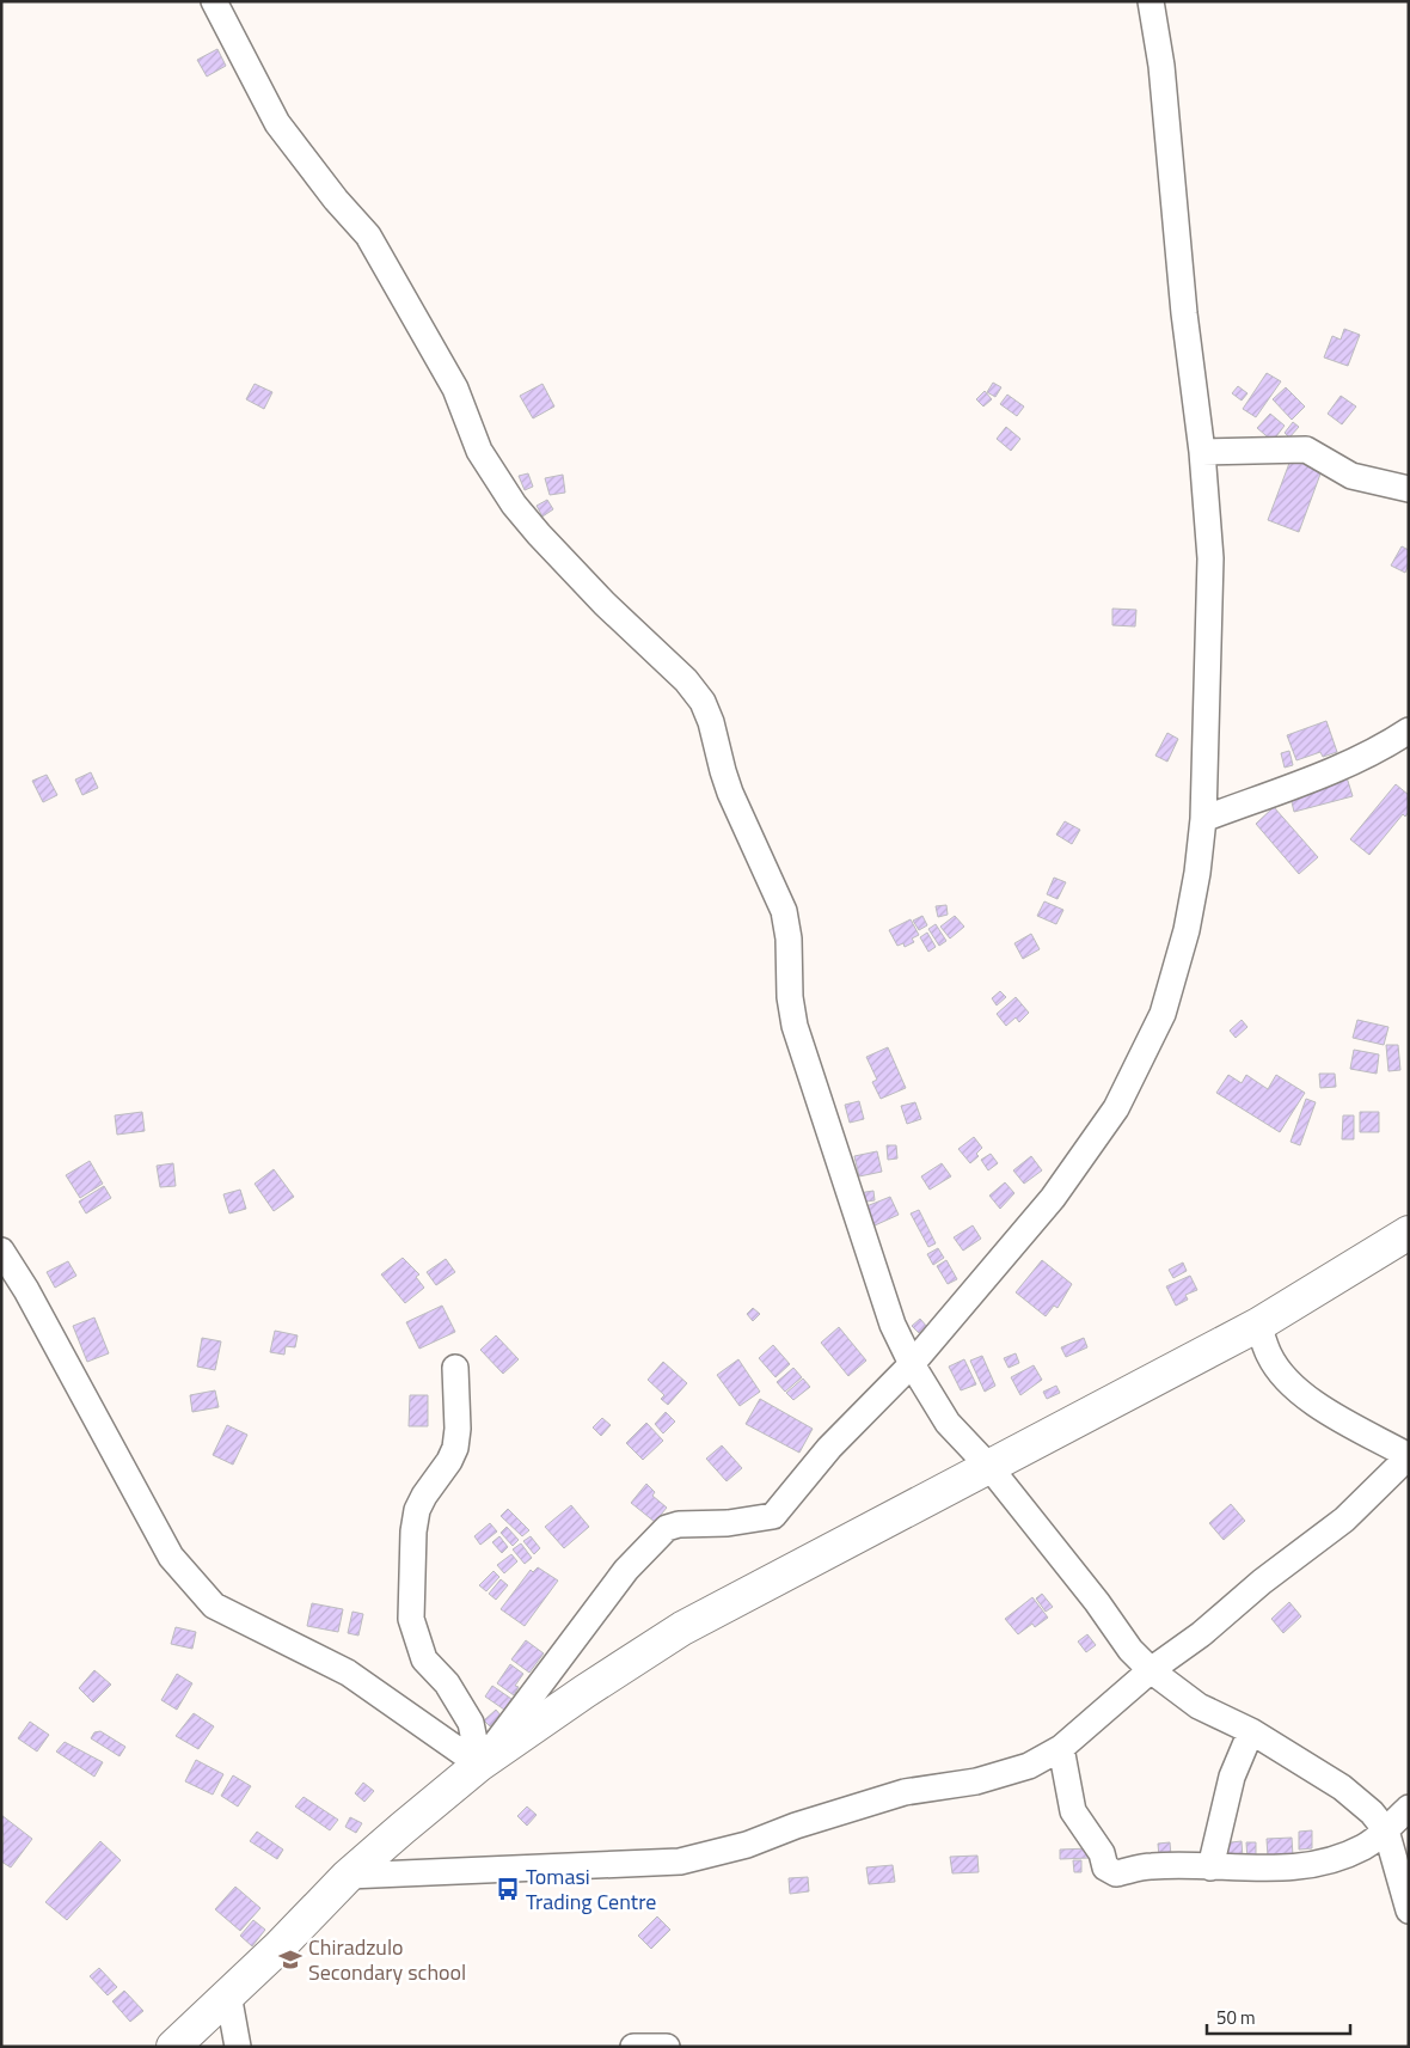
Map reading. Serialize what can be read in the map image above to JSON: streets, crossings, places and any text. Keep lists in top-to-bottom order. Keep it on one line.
{"places":{"bus stop":["Tomasi Trading Centre"],"school or university":["Chiradzulo Secondary school"]},"scale_bar":"50 m"}
